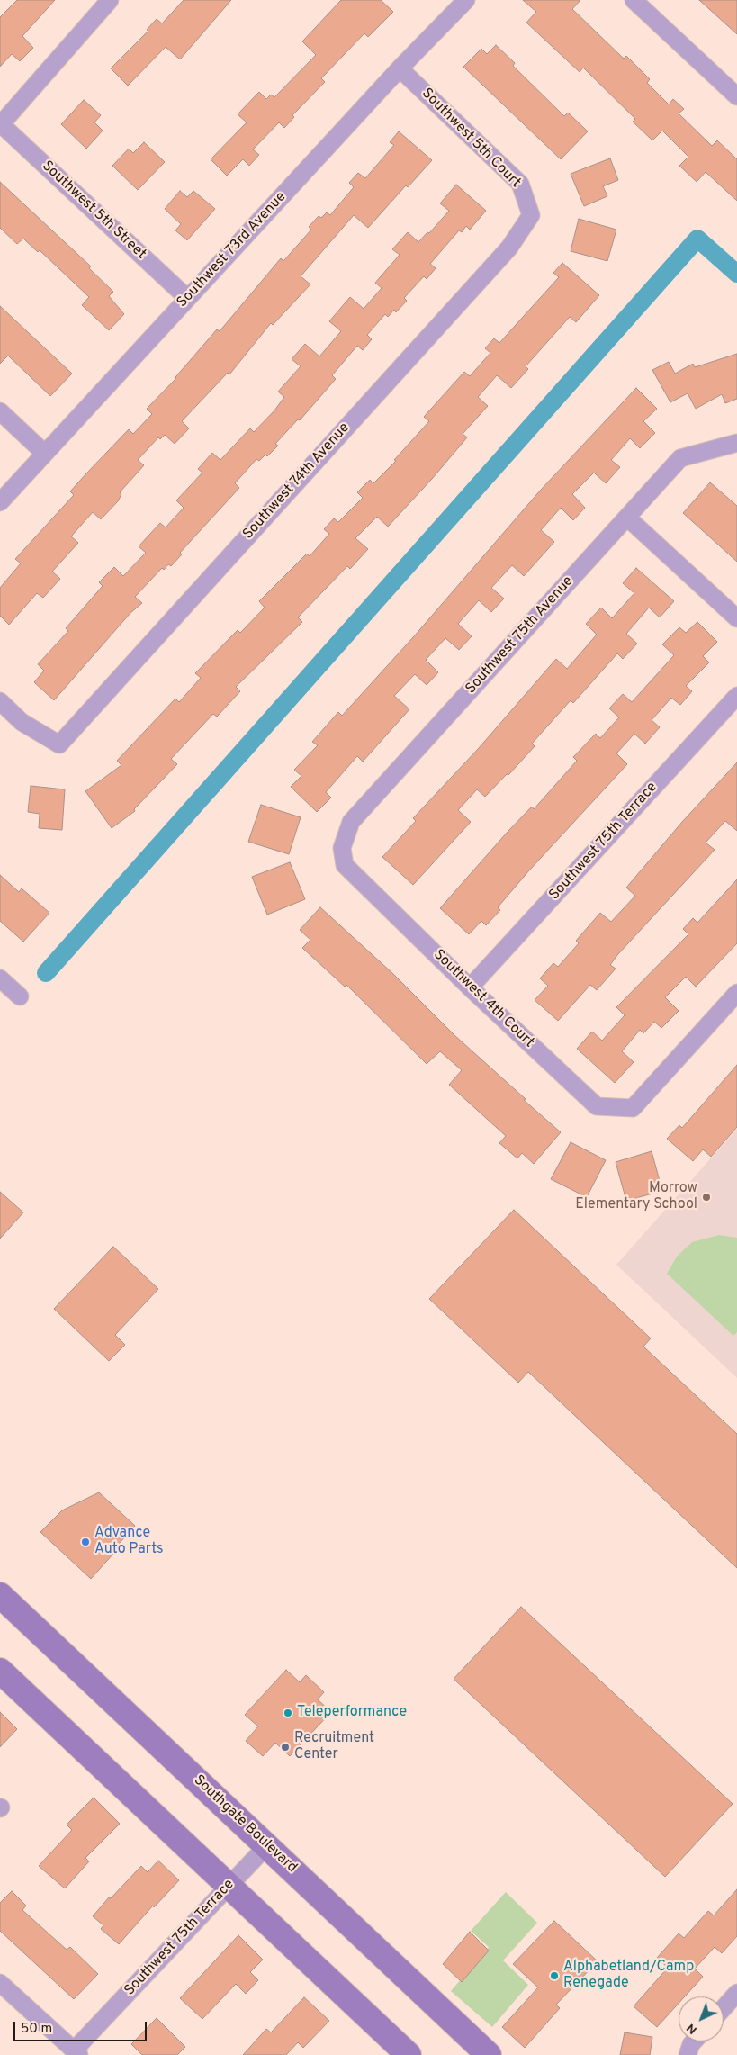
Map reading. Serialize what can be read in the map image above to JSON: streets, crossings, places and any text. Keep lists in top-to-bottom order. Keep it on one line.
{"streets":{"main road":["Southgate Boulevard"],"street":["Southwest 5th Court","Southwest 5th Street","Southwest 73rd Avenue","Southwest 74th Avenue","Southwest 75th Avenue","Southwest 75th Terrace","Southwest 4th Court"]},"crossings":[["Southwest 5th Court","Southwest 73rd Avenue"],["Southwest 5th Court","Southwest 74th Avenue"],["Southwest 5th Street","Southwest 73rd Avenue"],["Southwest 75th Avenue","Southwest 4th Court"],["Southwest 75th Terrace","Southwest 4th Court"],["Southwest 75th Terrace","Southgate Boulevard"]],"places":["Morrow Elementary School","Advance Auto Parts","Teleperformance","Recruitment Center","Alphabetland/Camp Renegade"],"scale_bar":"50 m","north":"bottom left"}
